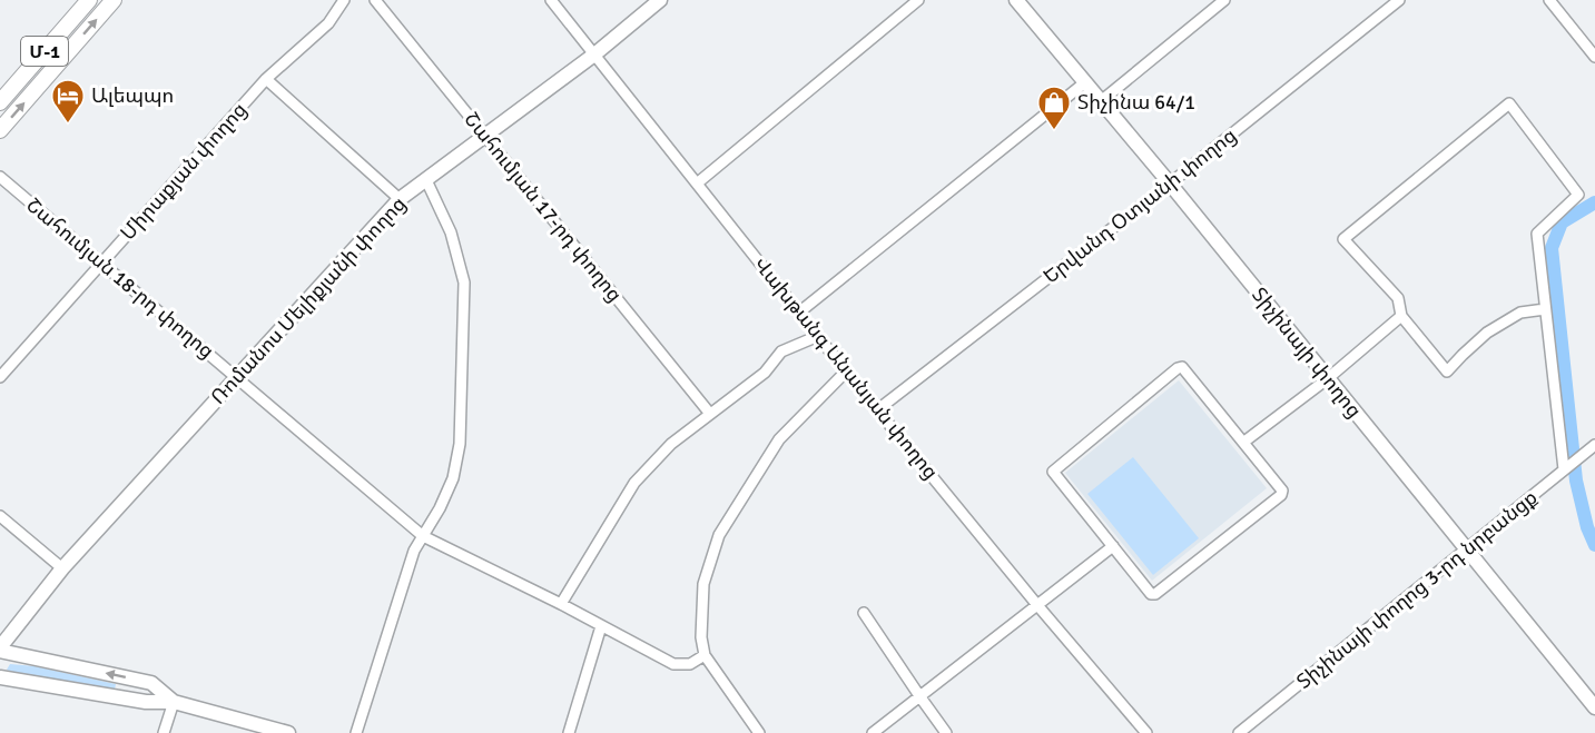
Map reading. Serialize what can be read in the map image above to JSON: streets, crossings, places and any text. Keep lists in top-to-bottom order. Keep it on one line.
{"streets":{"main road":["Մ-1"],"street":["Միրաքյան փողոց","Երվանդ Օտյանի փողոց","Շահումյան 17-րդ փողոց","Շահումյան 18-րդ փողոց","Ռոմանոս Մելիքյանի փողոց","Տիչինայի փողոց","Վախթանգ Անանյան փողոց","Տիչինայի փողոց 3-րդ նրբանցք"]},"crossings":[["Միրաքյան փողոց","Շահումյան 18-րդ փողոց"],["Երվանդ Օտյանի փողոց","Տիչինայի փողոց"],["Երվանդ Օտյանի փողոց","Վախթանգ Անանյան փողոց"],["Շահումյան 17-րդ փողոց","Ռոմանոս Մելիքյանի փողոց"],["Շահումյան 18-րդ փողոց","Ռոմանոս Մելիքյանի փողոց"],["Ռոմանոս Մելիքյանի փողոց","Վախթանգ Անանյան փողոց"],["Տիչինայի փողոց","Տիչինայի փողոց 3-րդ նրբանցք"]],"places":{"hotel":["Ալեպպո"],"shop":["Տիչինա 64/1"]}}
